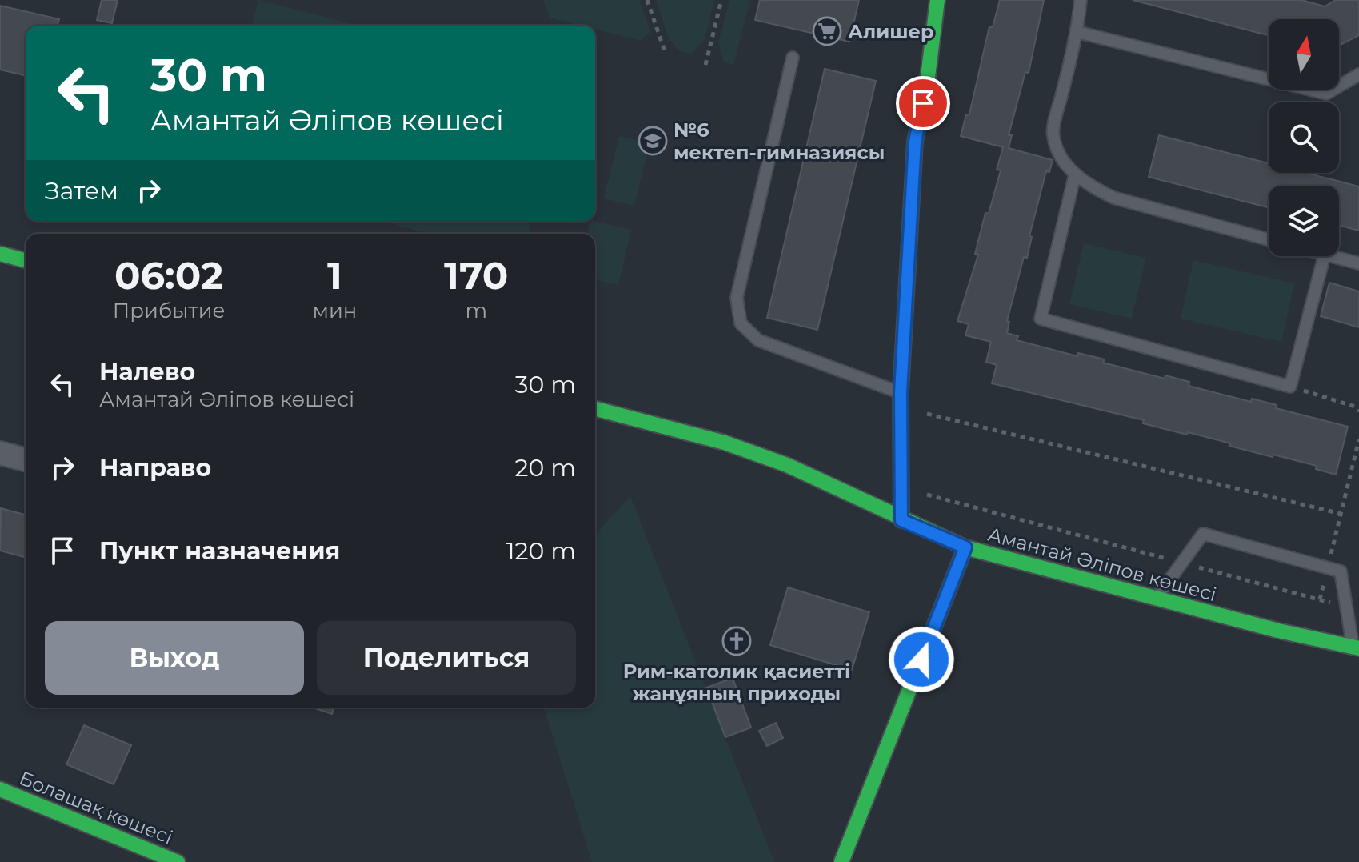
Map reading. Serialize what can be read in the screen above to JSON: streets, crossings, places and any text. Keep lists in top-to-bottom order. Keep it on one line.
{"streets":{"street":["Амантай Әліпов көшесі","Болашақ көшесі"]},"places":{"supermarket":["Алишер"],"school or university":["№6 мектеп-гимназиясы"],"church":["Рим-католик қасиетті жанұяның приходы"]},"north":"top","page":{"turn":["30 m","Амантай Әліпов көшесі"],"then":"Затем","eta":["06:02","Прибытие","1","мин","170","m"],"list":[{"name":"Налево","note":"Амантай Әліпов көшесі","value":"30 m"},{"name":"Направо","value":"20 m"},{"name":"Пункт назначения","value":"120 m"}],"buttons":["Выход","Поделиться"]}}
